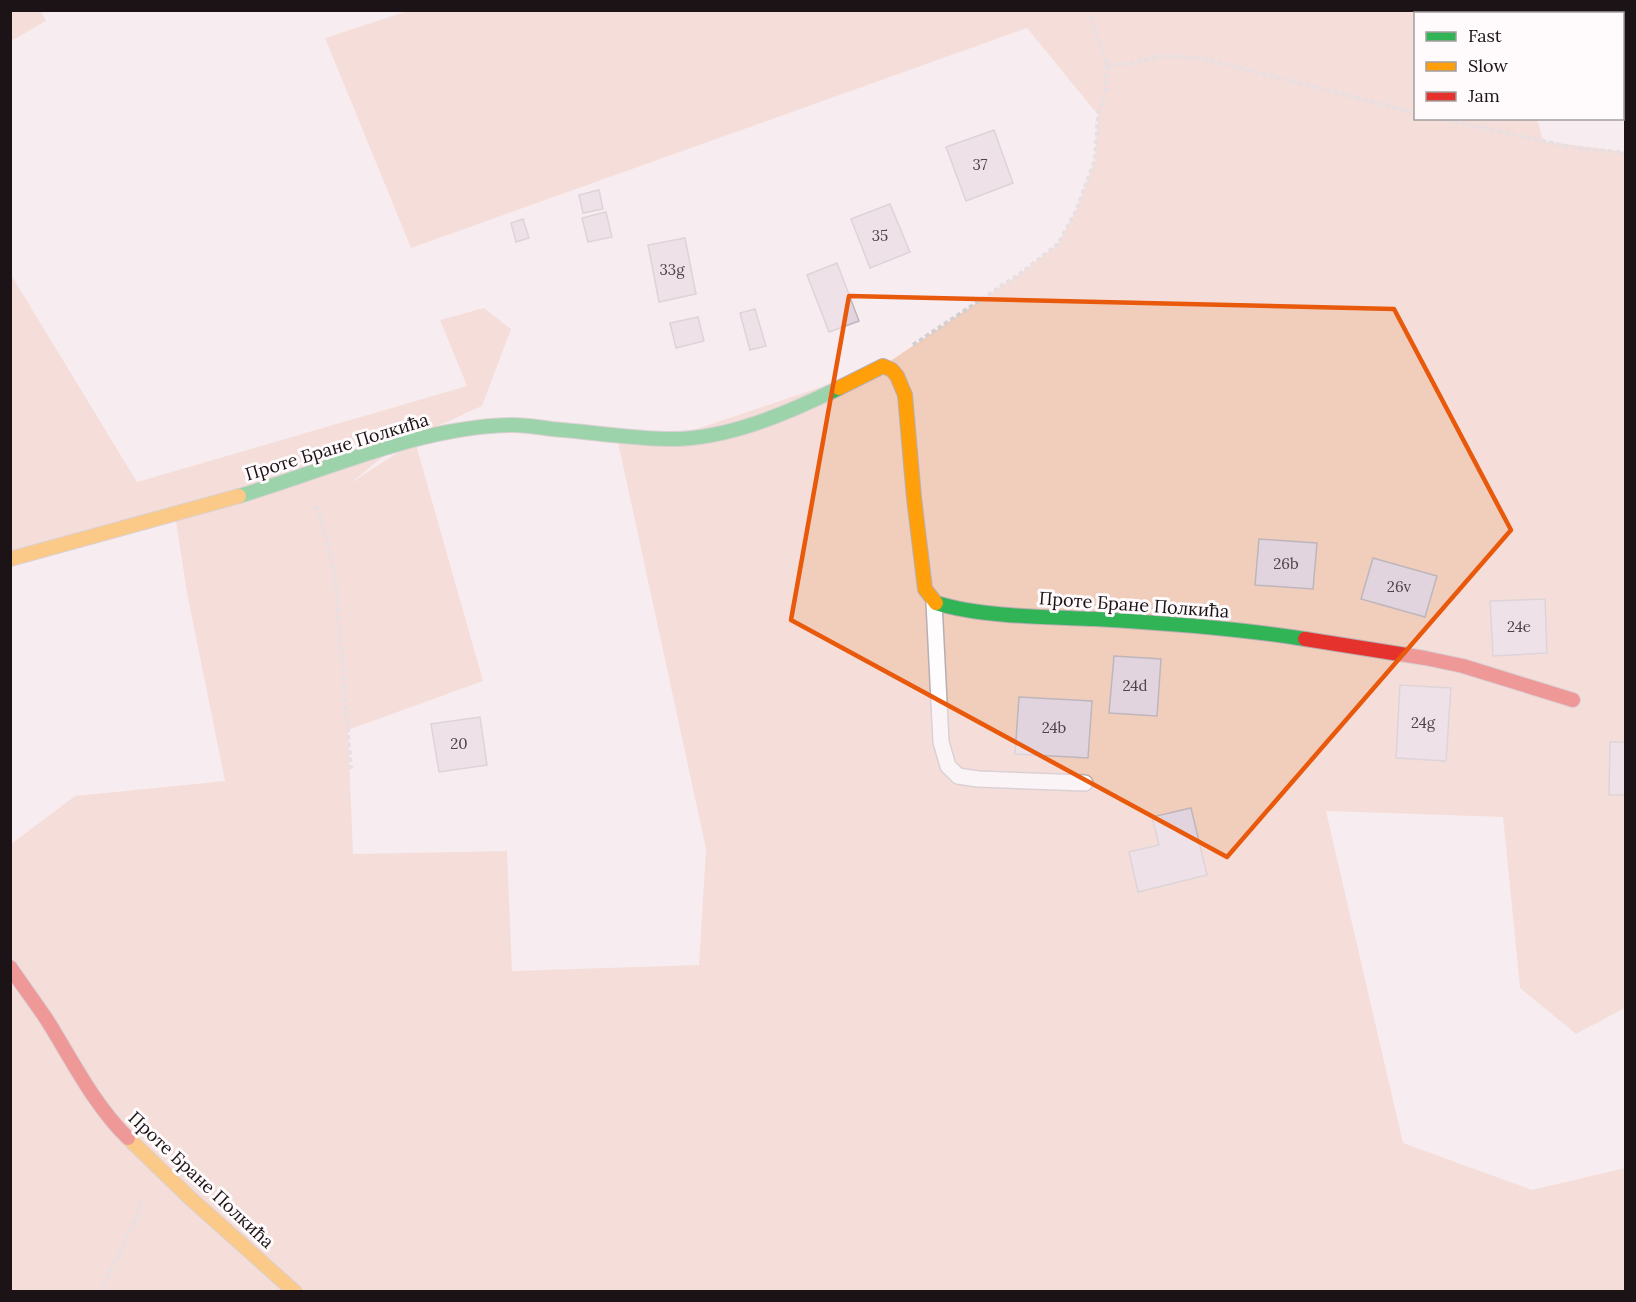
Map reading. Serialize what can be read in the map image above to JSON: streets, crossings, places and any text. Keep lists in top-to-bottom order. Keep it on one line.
{"streets":{"street":["Проте Бране Полкића"]},"house_numbers":["37","35","33g","26b","26v","24e","24d","24g","24b","20"],"legend":["Fast","Slow","Jam"]}
